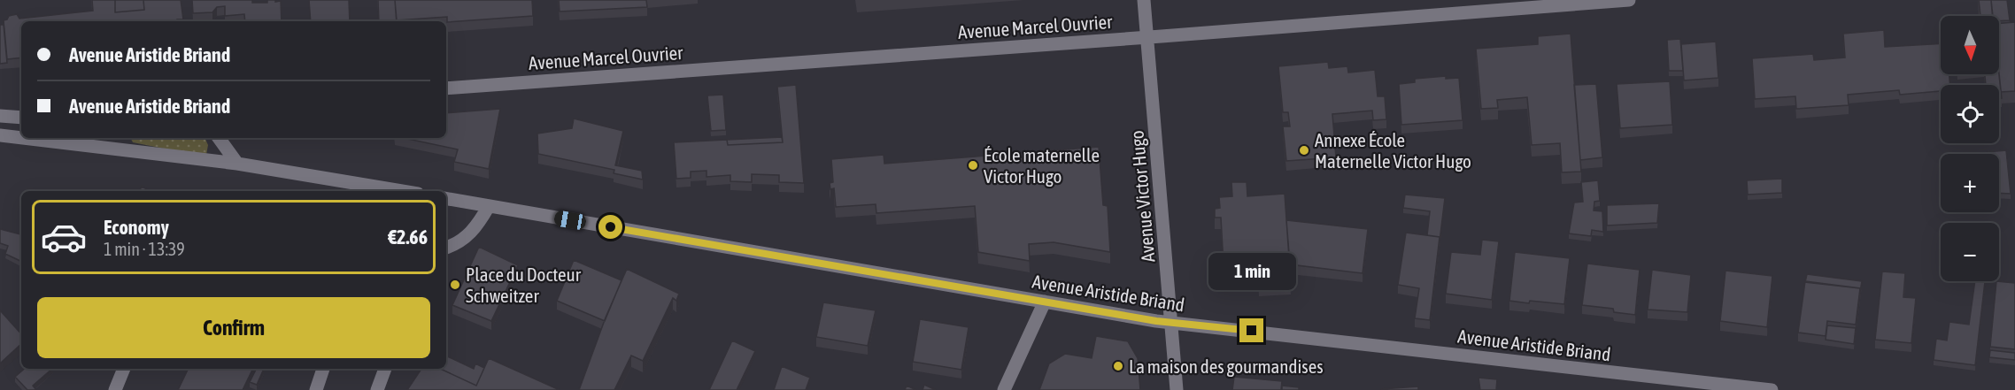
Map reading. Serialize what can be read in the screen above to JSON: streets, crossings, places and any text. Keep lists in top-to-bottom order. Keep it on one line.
{"streets":{"street":["Avenue Marcel Ouvrier","Avenue Victor Hugo","Avenue Aristide Briand"]},"crossings":[["Avenue Marcel Ouvrier","Avenue Victor Hugo"],["Avenue Victor Hugo","Avenue Aristide Briand"]],"places":["Annexe École Maternelle Victor Hugo","École maternelle Victor Hugo","Place du Docteur Schweitzer","La maison des gourmandises"],"north":"bottom","page":{"map_buttons":["+","−"],"banner":["Avenue Aristide Briand","Avenue Aristide Briand"],"list":[{"name":"Economy","note":"1 min · 13:39","value":"€2.66"}],"bubble":"1 min","buttons":"Confirm"}}
